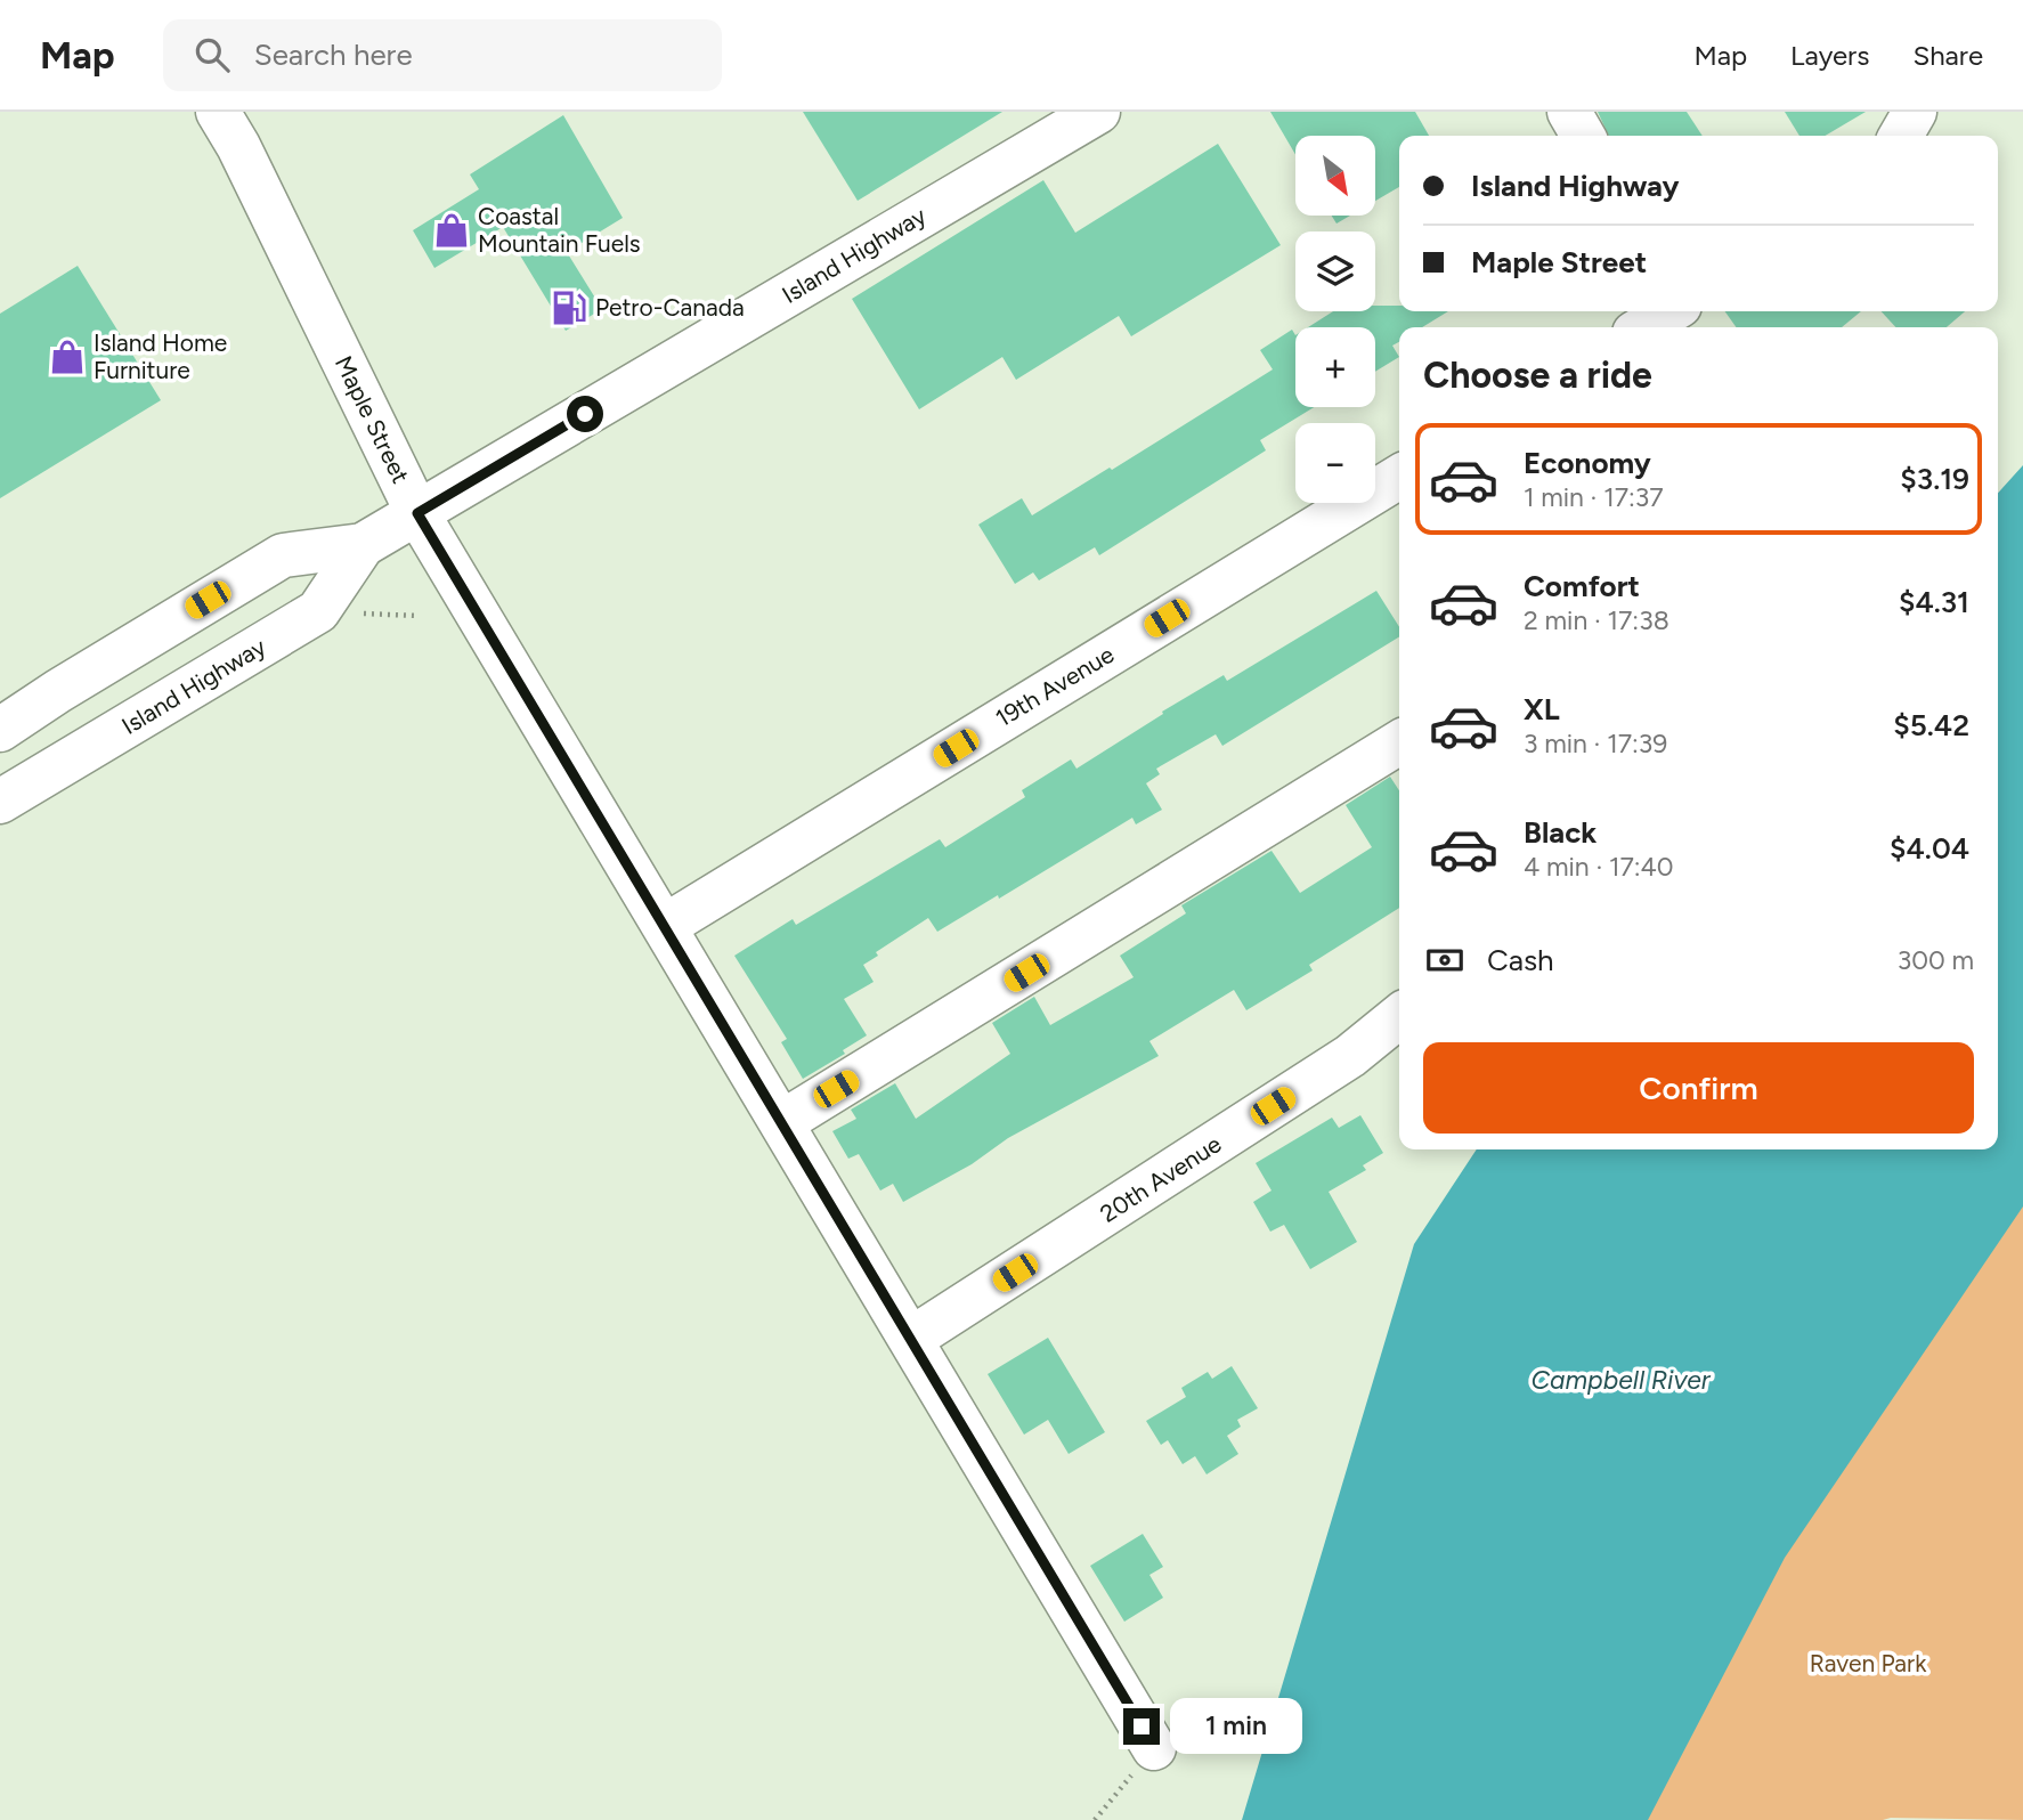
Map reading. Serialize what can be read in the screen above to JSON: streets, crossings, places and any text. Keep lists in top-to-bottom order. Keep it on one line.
{"streets":{"street":["Island Highway","Maple Street","19th Avenue","20th Avenue"]},"crossings":[["Island Highway","Maple Street"],["Maple Street","19th Avenue"],["Maple Street","20th Avenue"]],"water":["Campbell River"],"parks":["Raven Park"],"places":{"shop":["Coastal Mountain Fuels","Island Home Furniture"],"fuel station":["Petro-Canada"]},"north":"bottom right","page":{"header":"Map","search":"Search here","nav":["Map","Layers","Share"],"map_buttons":["+","−"],"banner":["Island Highway","Maple Street"],"heading":"Choose a ride","list":[{"name":"Economy","note":"1 min · 17:37","value":"$3.19"},{"name":"Comfort","note":"2 min · 17:38","value":"$4.31"},{"name":"XL","note":"3 min · 17:39","value":"$5.42"},{"name":"Black","note":"4 min · 17:40","value":"$4.04"}],"pay":["Cash","300 m"],"buttons":"Confirm","bubble":"1 min"}}
